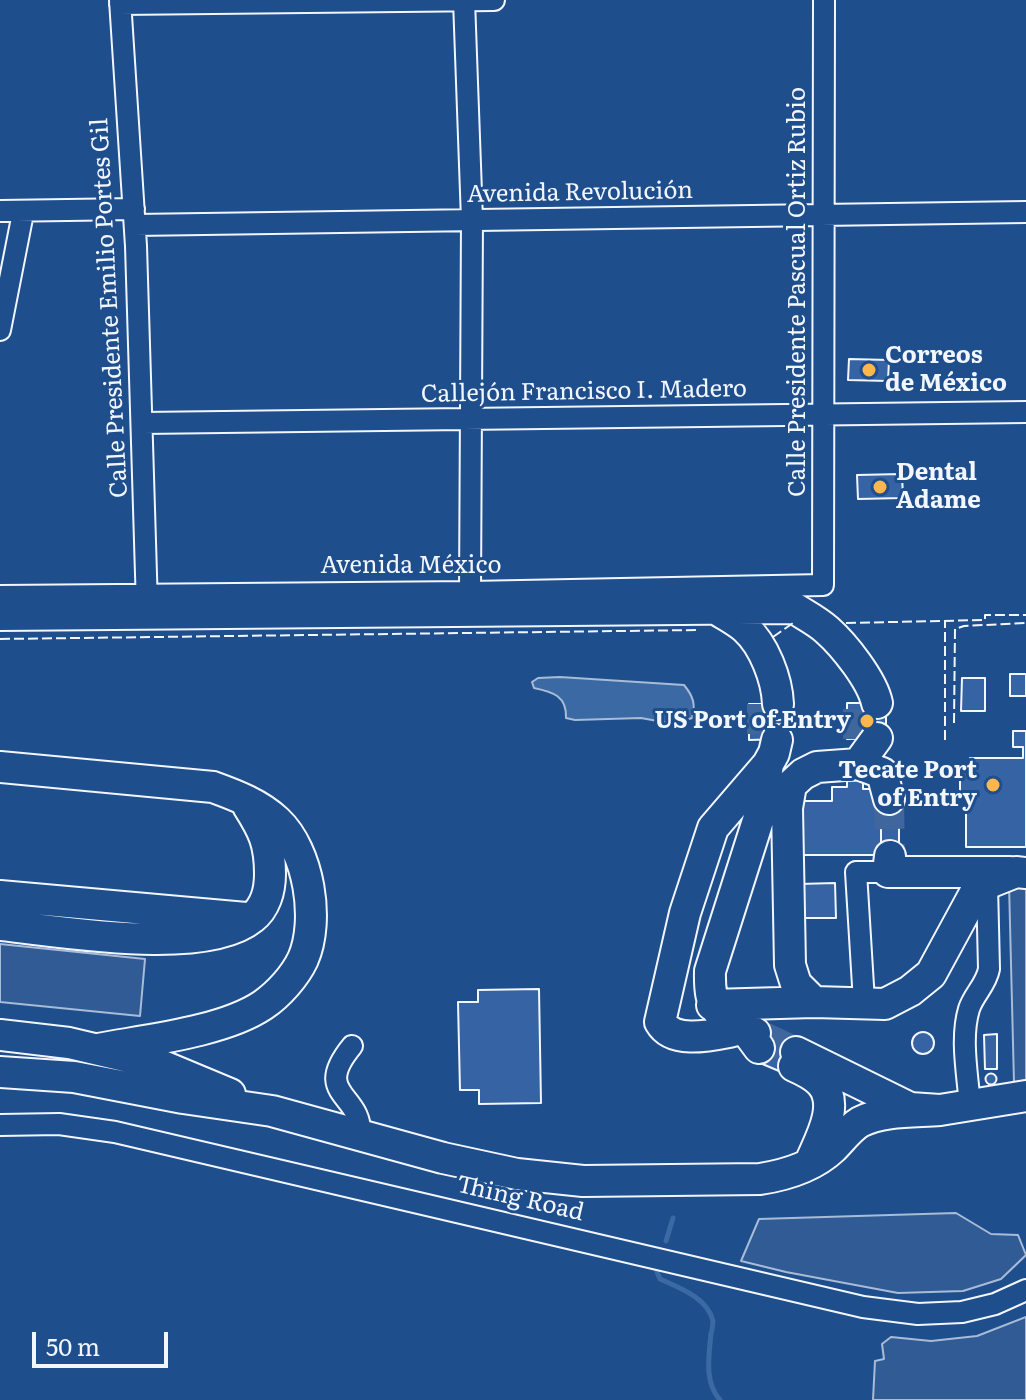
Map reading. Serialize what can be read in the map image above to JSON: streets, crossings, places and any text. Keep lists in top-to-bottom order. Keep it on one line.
{"streets":{"street":["Avenida Revolución","Calle Presidente Pascual Ortiz Rubio","Calle Presidente Emilio Portes Gil","Callejón Francisco I. Madero","Avenida México","Thing Road"]},"crossings":[["Avenida Revolución","Calle Presidente Pascual Ortiz Rubio"],["Avenida Revolución","Calle Presidente Emilio Portes Gil"],["Calle Presidente Pascual Ortiz Rubio","Callejón Francisco I. Madero"],["Calle Presidente Pascual Ortiz Rubio","Avenida México"],["Calle Presidente Emilio Portes Gil","Callejón Francisco I. Madero"],["Calle Presidente Emilio Portes Gil","Avenida México"]],"places":["Correos de México","Dental Adame","US Port of Entry","Tecate Port of Entry"],"scale_bar":"50 m"}
